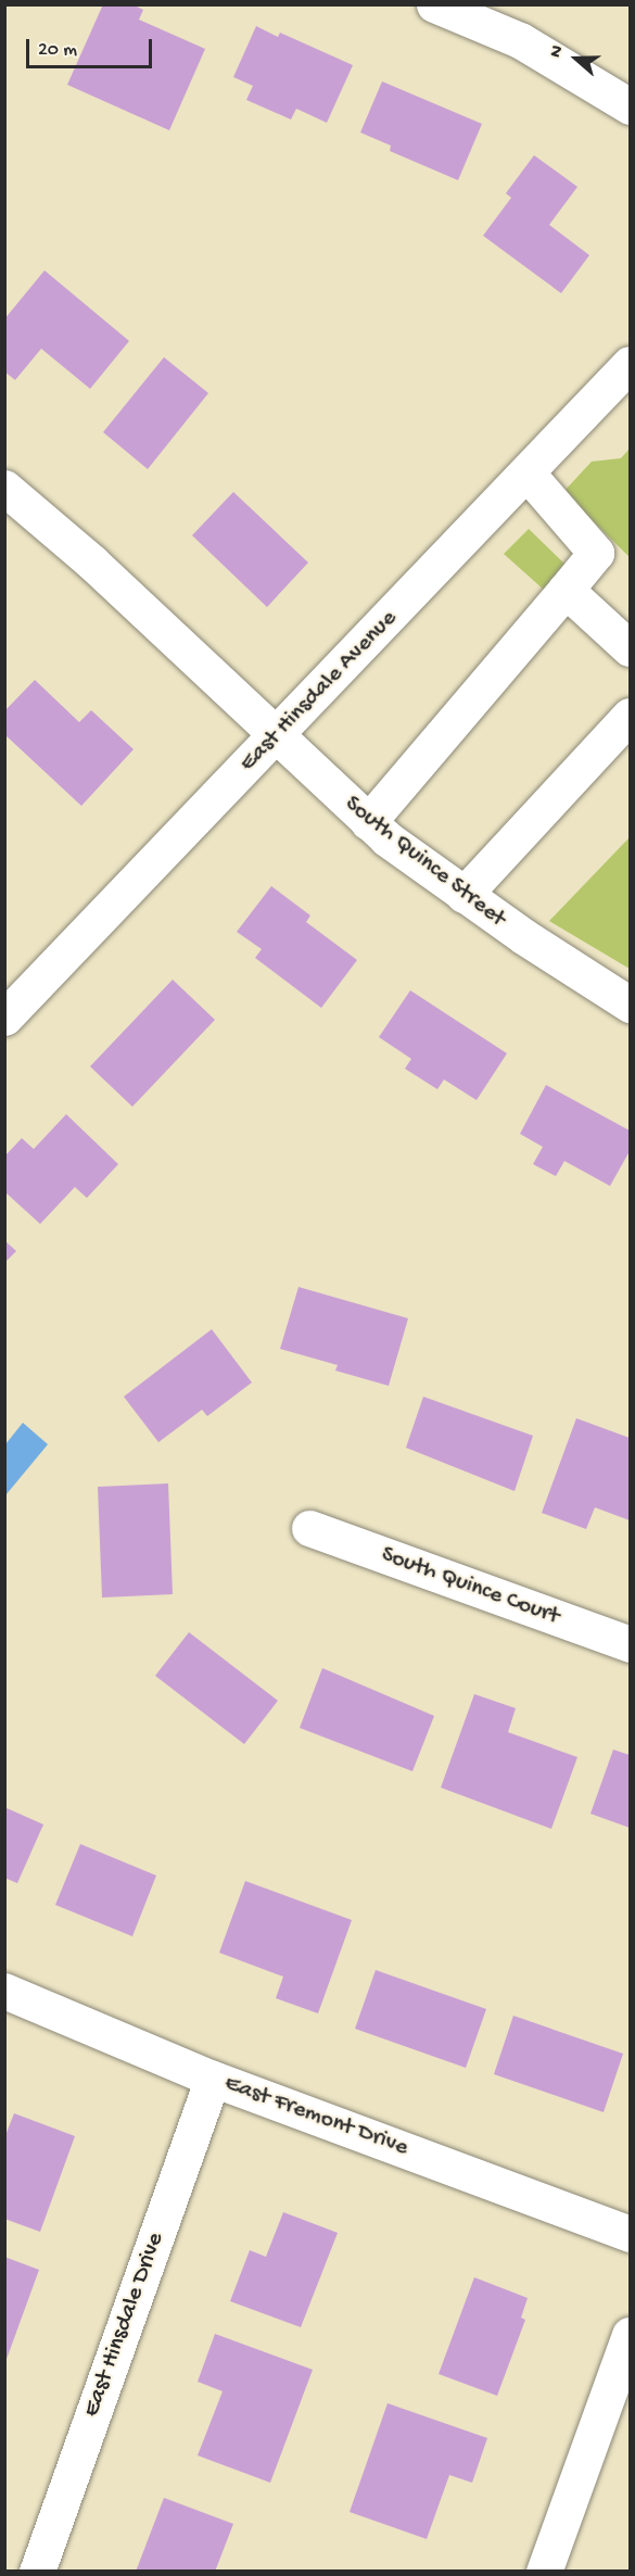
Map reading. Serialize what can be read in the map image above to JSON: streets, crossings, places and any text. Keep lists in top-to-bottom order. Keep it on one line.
{"streets":{"street":["East Hinsdale Avenue","South Quince Street","South Quince Court","East Fremont Drive","East Hinsdale Drive"]},"crossings":[["East Hinsdale Avenue","South Quince Street"],["East Fremont Drive","East Hinsdale Drive"]],"scale_bar":"20 m","north":"left"}
